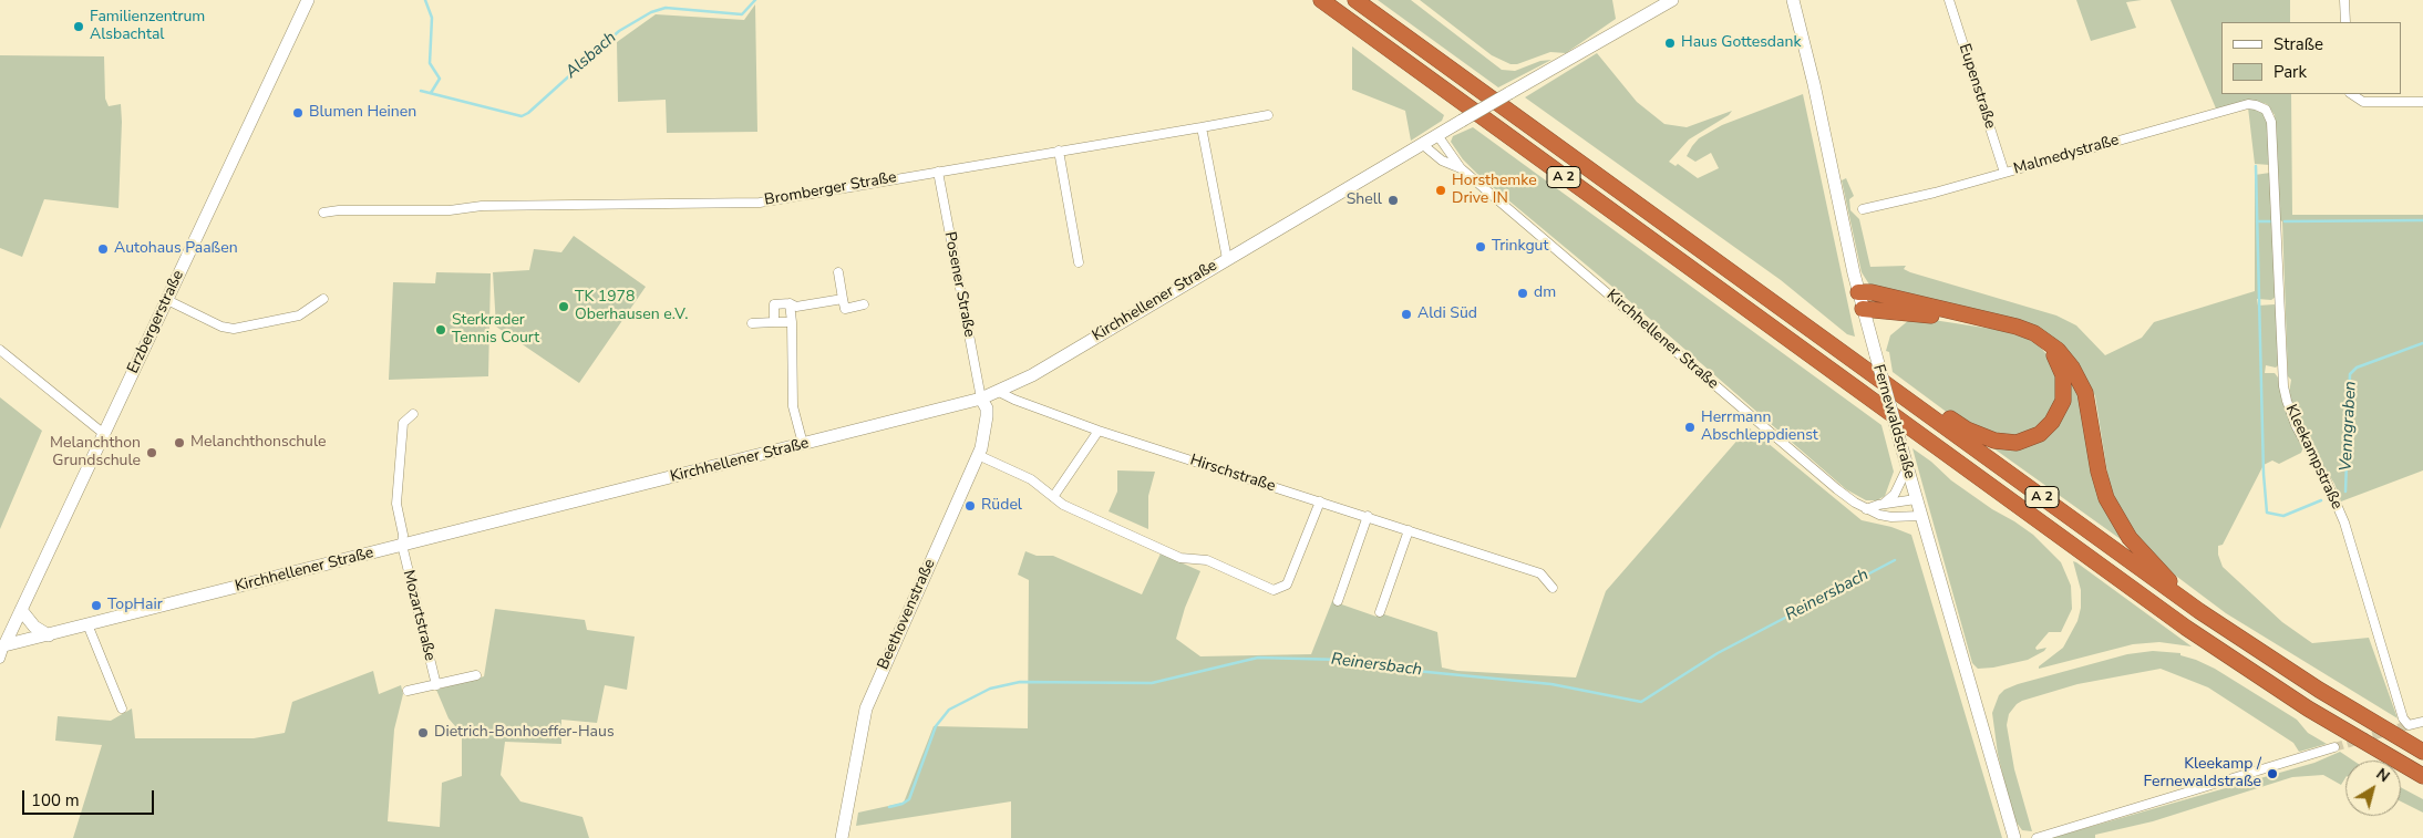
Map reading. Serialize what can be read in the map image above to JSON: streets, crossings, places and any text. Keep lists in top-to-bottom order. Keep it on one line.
{"streets":{"highway":["A 2"],"main road":["Kirchhellener Straße","Erzbergerstraße","Fernewaldstraße","Beethovenstraße"],"street":["Eupenstraße","Malmedystraße","Bromberger Straße","Posener Straße","Kleekampstraße","Hirschstraße","Mozartstraße"]},"crossings":[["Eupenstraße","Malmedystraße"],["Malmedystraße","Kleekampstraße"],["Bromberger Straße","Posener Straße"],["Posener Straße","Kirchhellener Straße"],["Posener Straße","Beethovenstraße"],["Kirchhellener Straße","Erzbergerstraße"],["Kirchhellener Straße","Fernewaldstraße"],["Kirchhellener Straße","Hirschstraße"],["Kirchhellener Straße","Beethovenstraße"],["Kirchhellener Straße","Mozartstraße"]],"water":["Alsbach","Venngraben","Reinersbach"],"places":["Familienzentrum Alsbachtal","Haus Gottesdank","Blumen Heinen","Horsthemke Drive IN","Shell","Trinkgut","Autohaus Paaßen","dm","TK 1978 Oberhausen e.V.","Aldi Süd","Sterkrader Tennis Court","Herrmann Abschleppdienst","Melanchthonschule","Melanchthon Grundschule","Rüdel","TopHair","Dietrich-Bonhoeffer-Haus","Kleekamp / Fernewaldstraße"],"legend":["Straße","Park"],"scale_bar":"100 m","north":"top right"}
